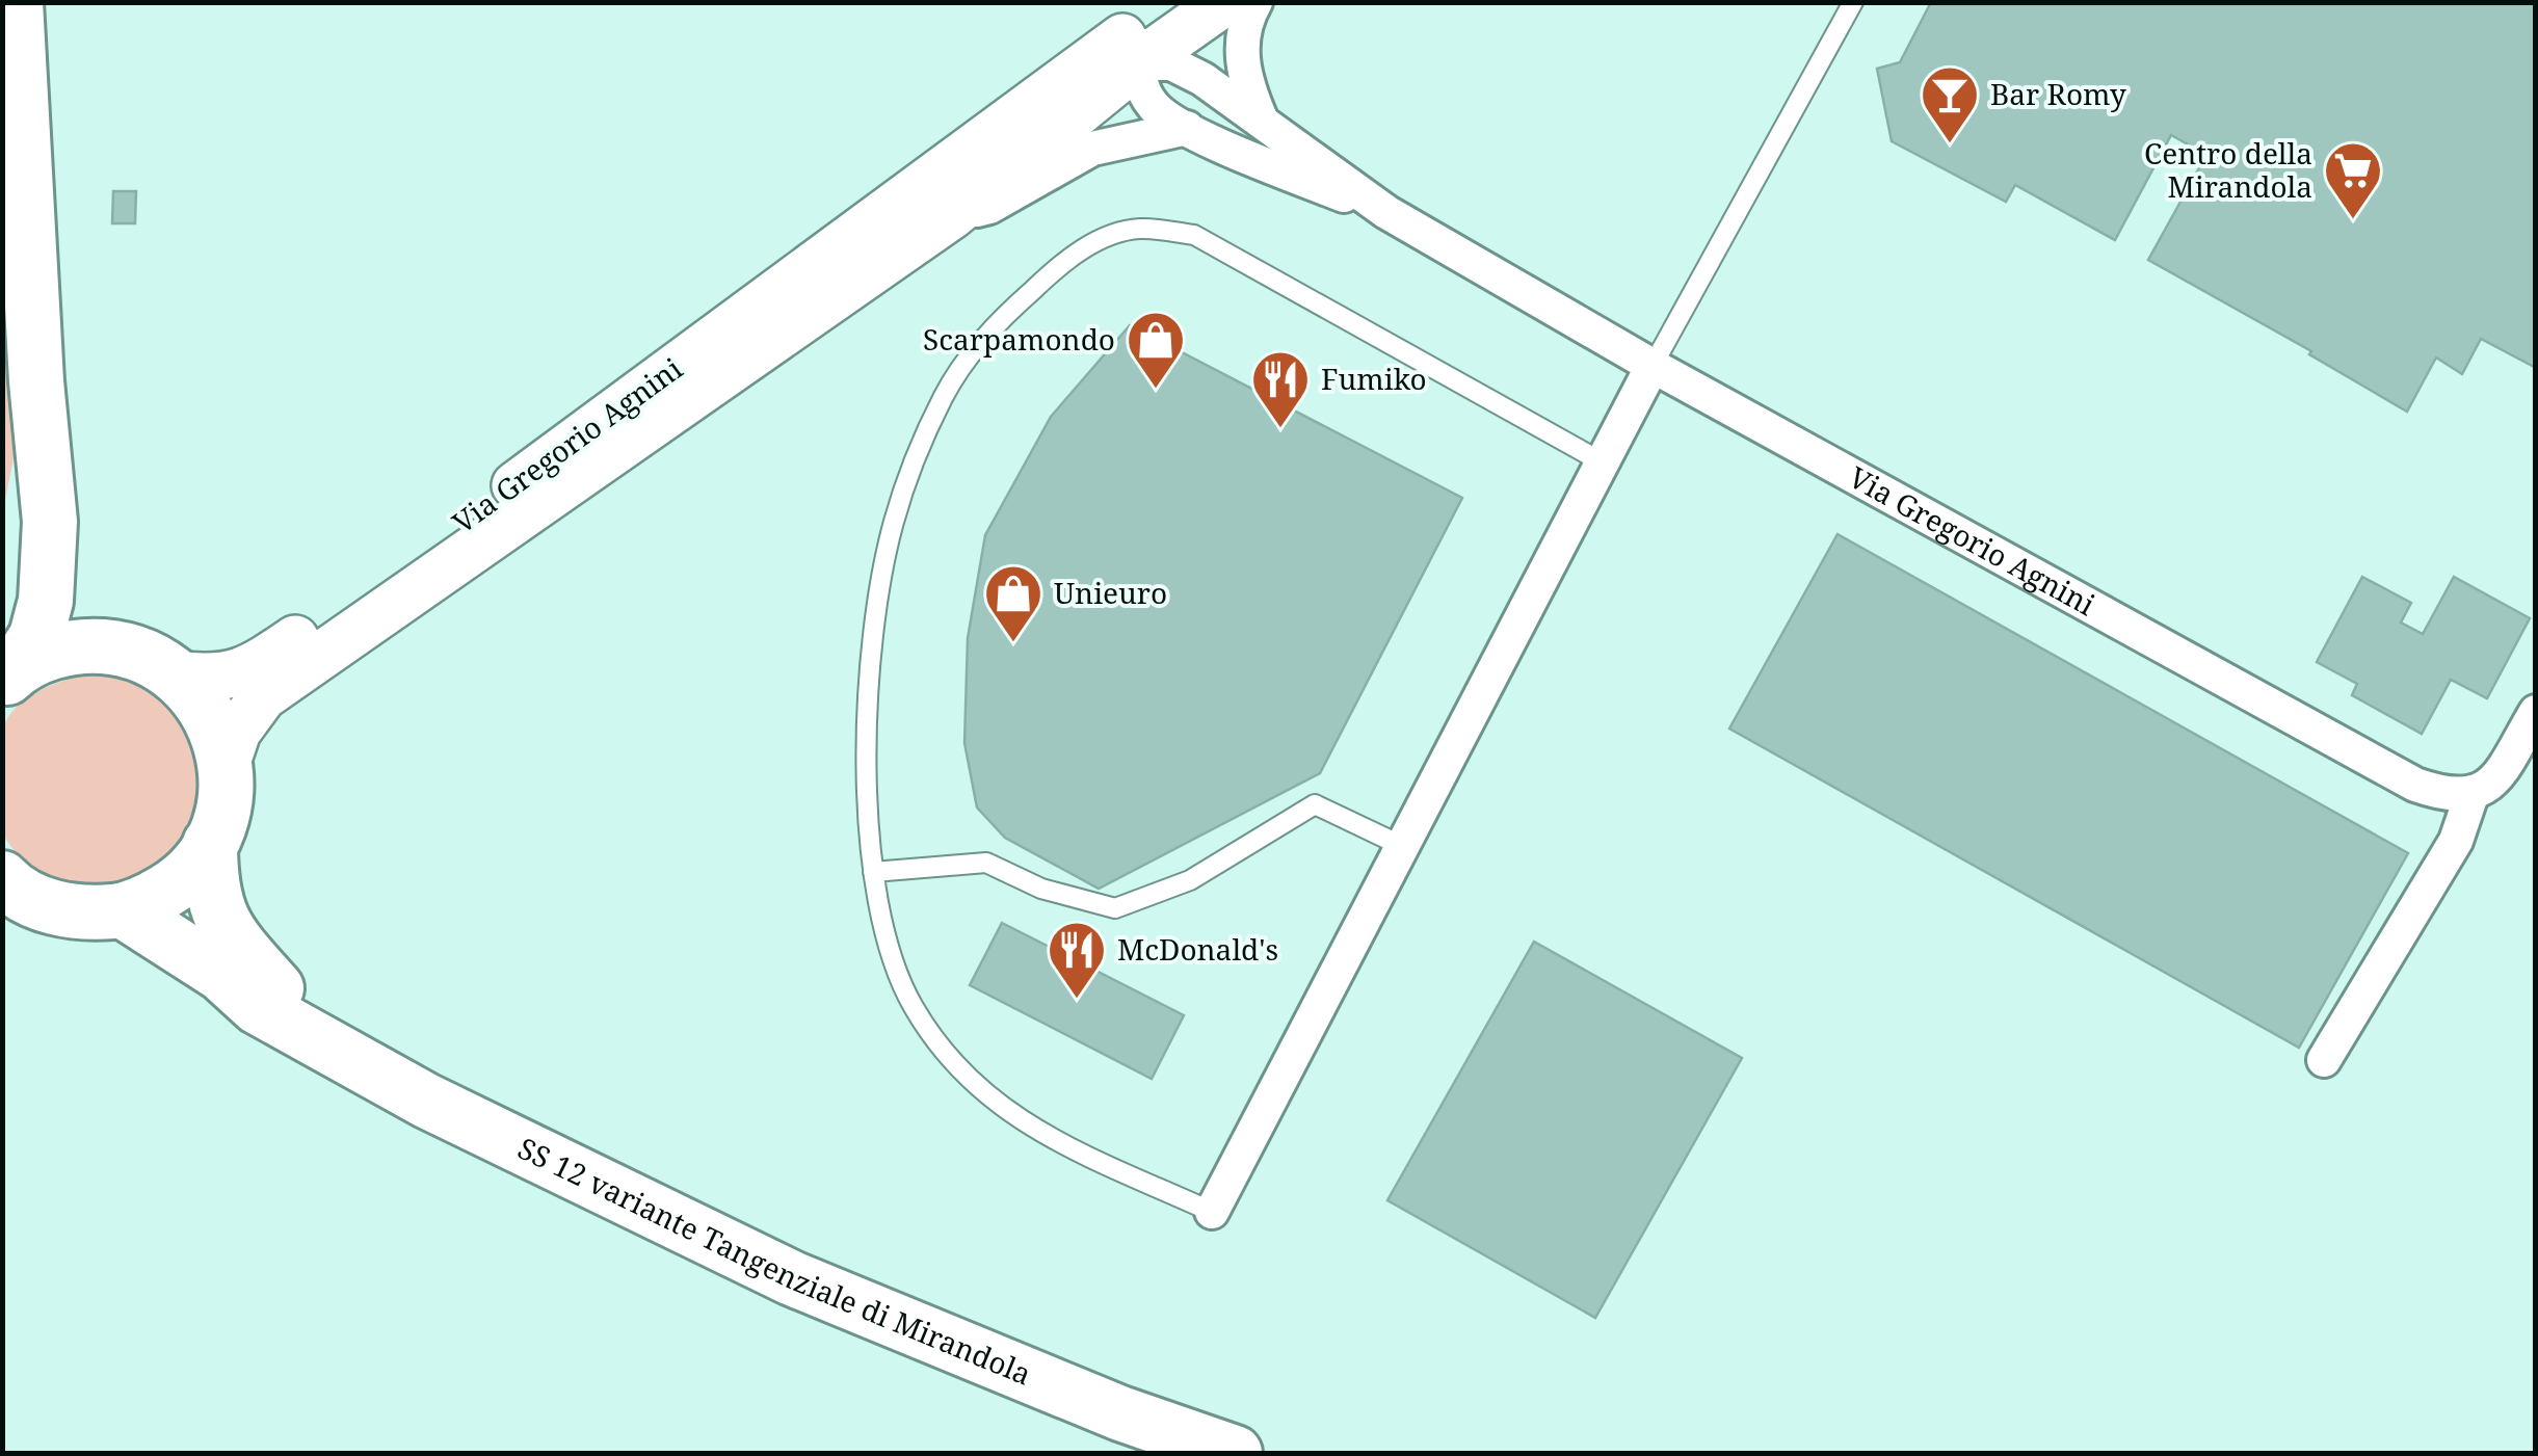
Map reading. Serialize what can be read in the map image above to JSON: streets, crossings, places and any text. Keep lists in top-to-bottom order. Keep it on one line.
{"streets":{"main road":["Via Gregorio Agnini","SS 12 variante Tangenziale di Mirandola"]},"places":{"bar":["Bar Romy"],"supermarket":["Centro della Mirandola"],"shop":["Scarpamondo","Unieuro"],"restaurant":["Fumiko","McDonald's"]}}
